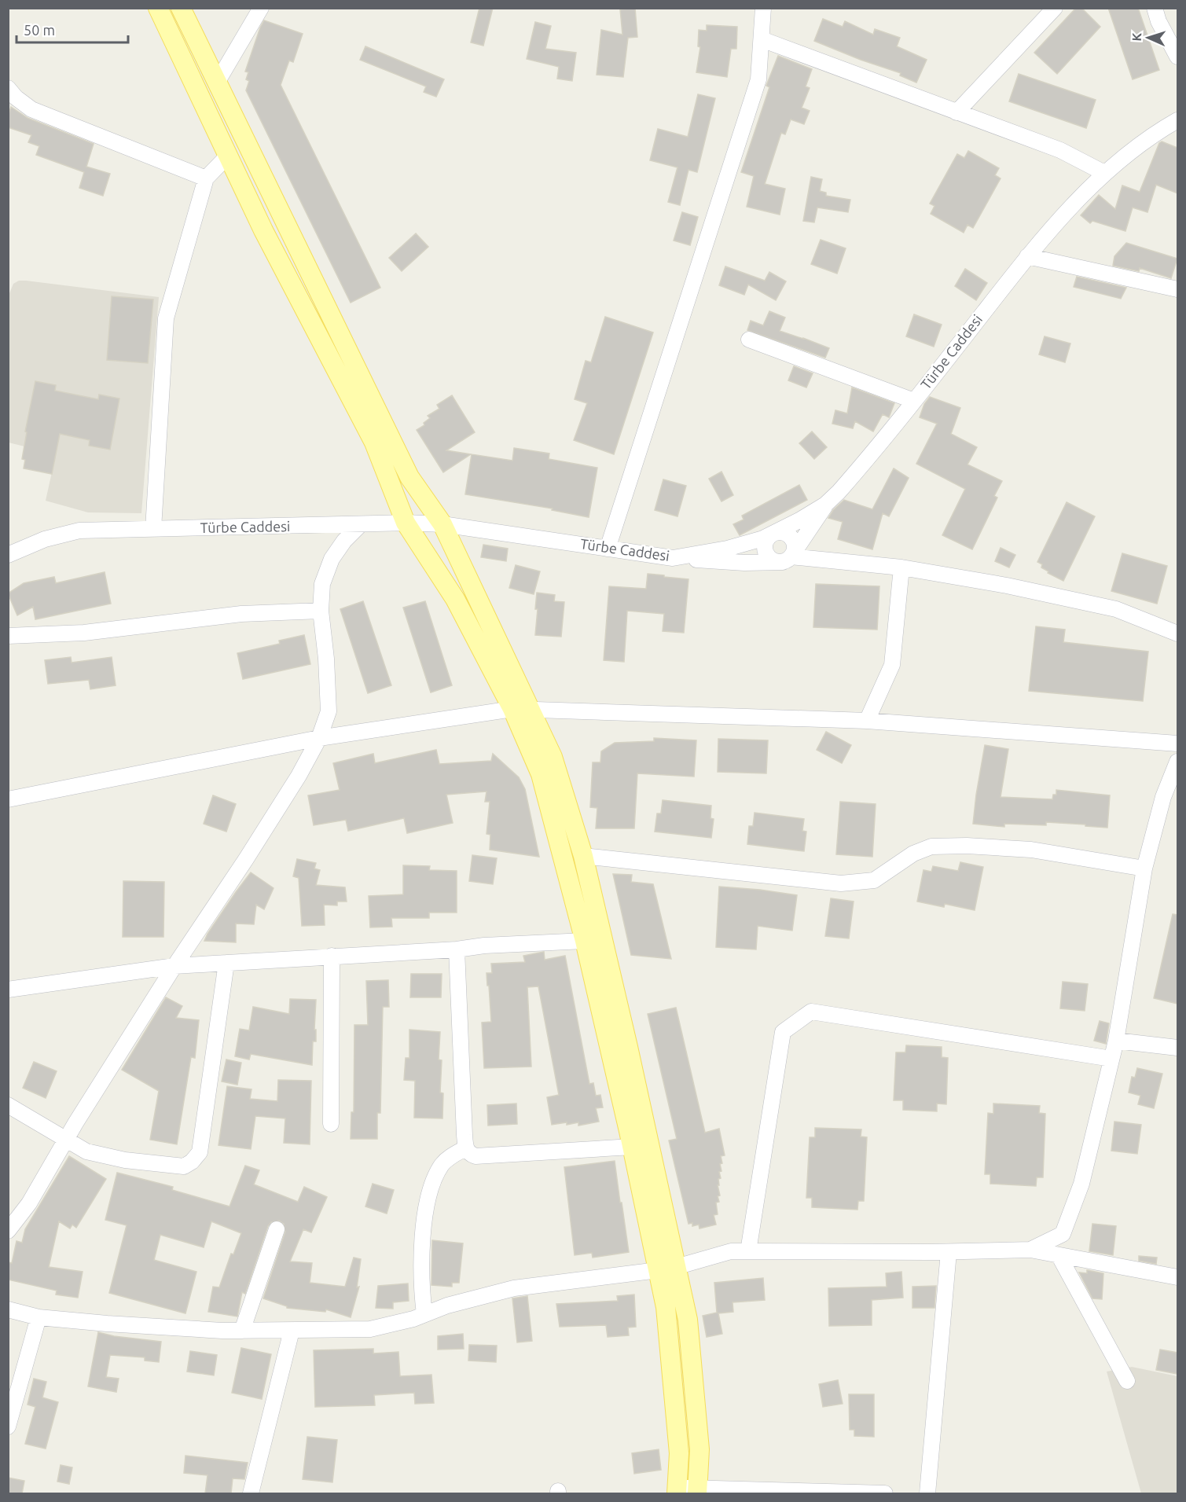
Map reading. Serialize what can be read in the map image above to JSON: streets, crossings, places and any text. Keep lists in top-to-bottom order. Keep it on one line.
{"streets":{"street":["Türbe Caddesi"]},"scale_bar":"50 m","north":"left"}
